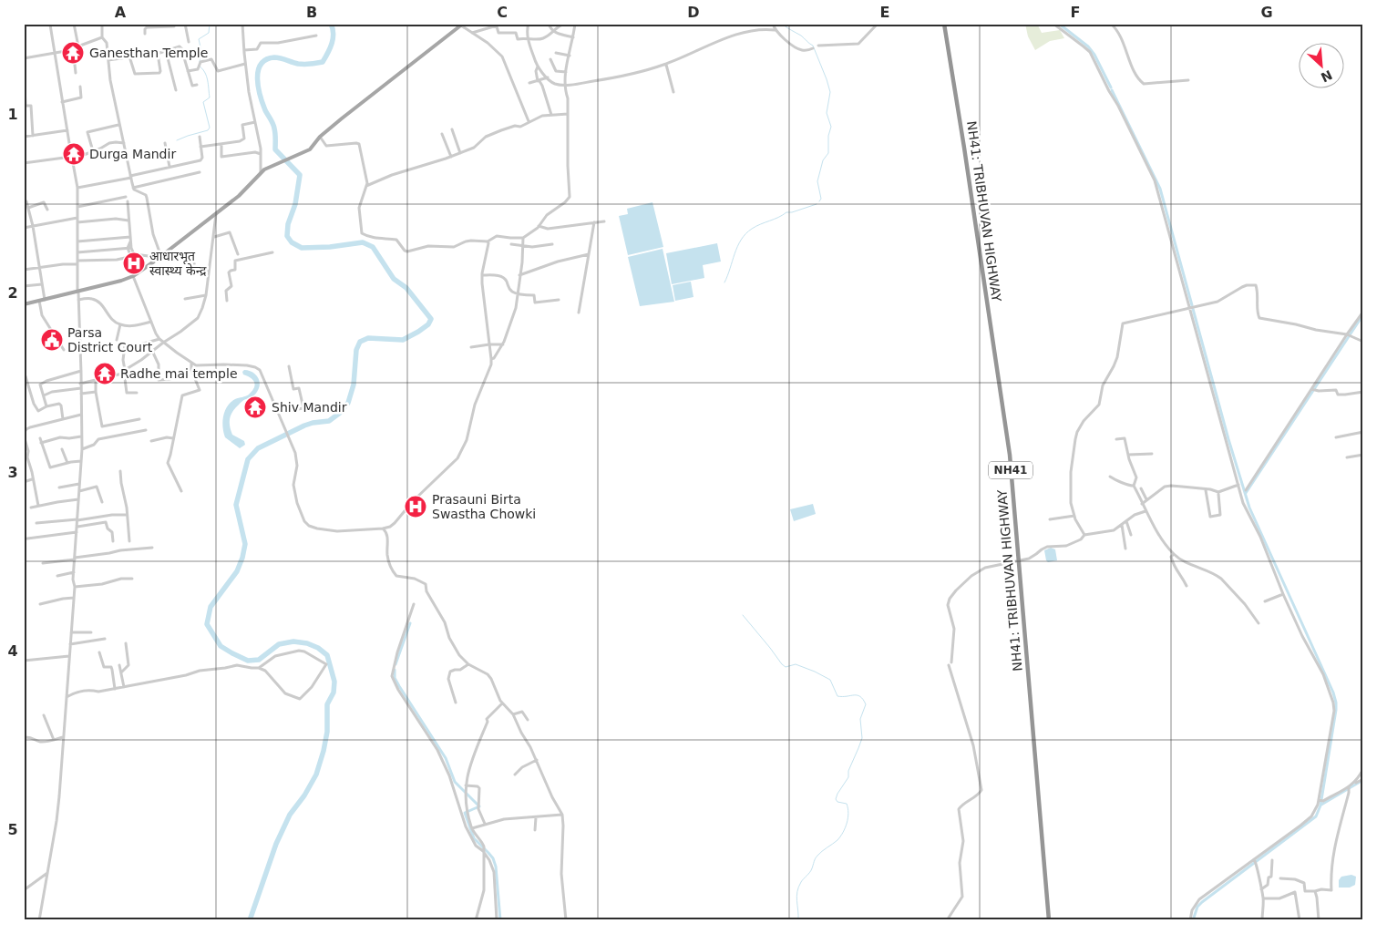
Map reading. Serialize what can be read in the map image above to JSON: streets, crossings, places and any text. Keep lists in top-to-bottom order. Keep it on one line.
{"streets":{"highway":["NH41: TRIBHUVAN HIGHWAY","NH41"]},"places":{"temple":["Ganesthan Temple","Durga Mandir","Radhe mai temple","Shiv Mandir"],"hospital":["आधारभूत स्वास्थ्य केन्द्र","Prasauni Birta Swastha Chowki"],"public building":["Parsa District Court"]},"north":"bottom right","grid":{"columns":["A","B","C","D","E","F","G"],"rows":["1","2","3","4","5"]}}
